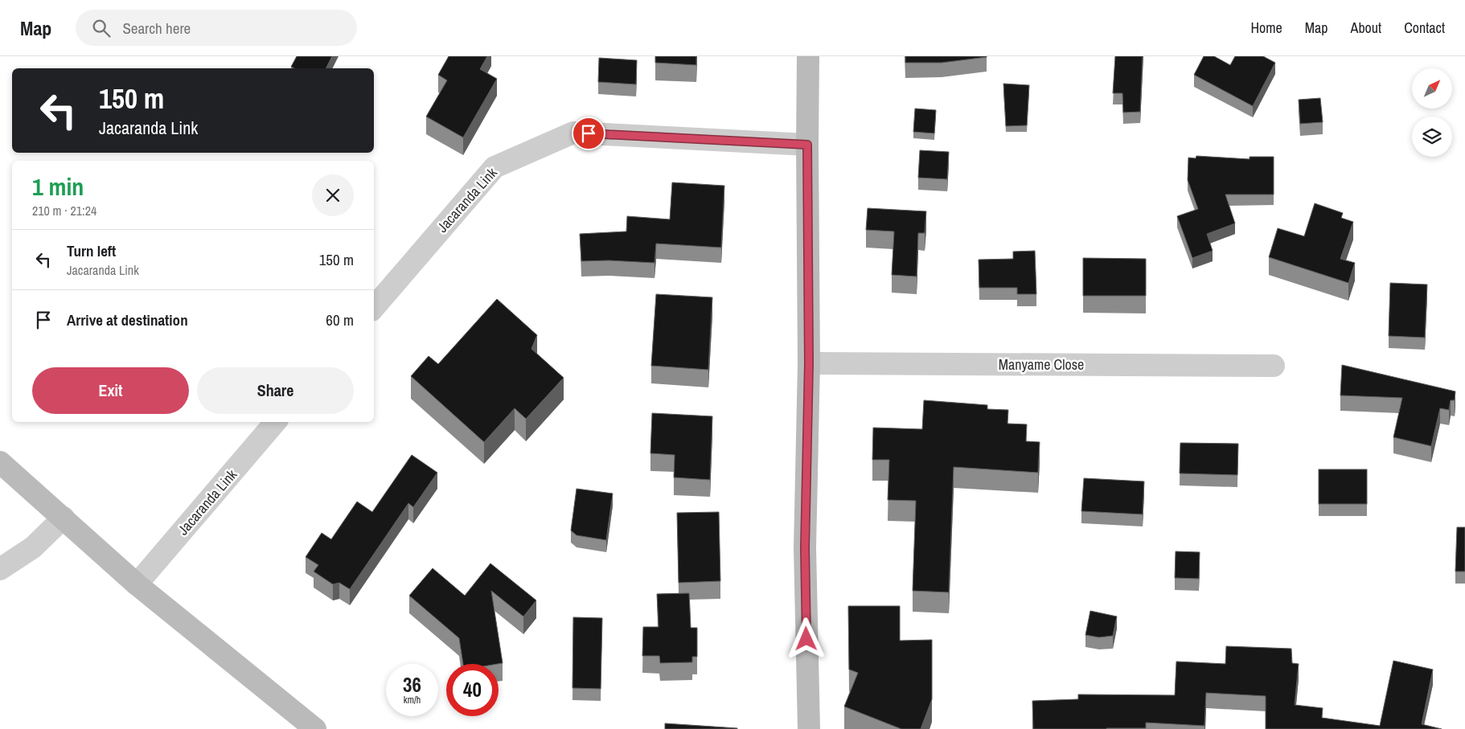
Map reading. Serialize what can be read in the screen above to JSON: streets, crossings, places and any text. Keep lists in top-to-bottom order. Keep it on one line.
{"streets":{"street":["Jacaranda Link","Manyame Close"]},"north":"top right","page":{"header":"Map","search":"Search here","nav":["Home","Map","About","Contact"],"turn":["150 m","Jacaranda Link"],"heading":["1 min","210 m · 21:24"],"list":[{"name":"Turn left","note":"Jacaranda Link","value":"150 m"},{"name":"Arrive at destination","value":"60 m"}],"buttons":["Exit","Share"],"speed":"36 km/h","limit":"40"}}
